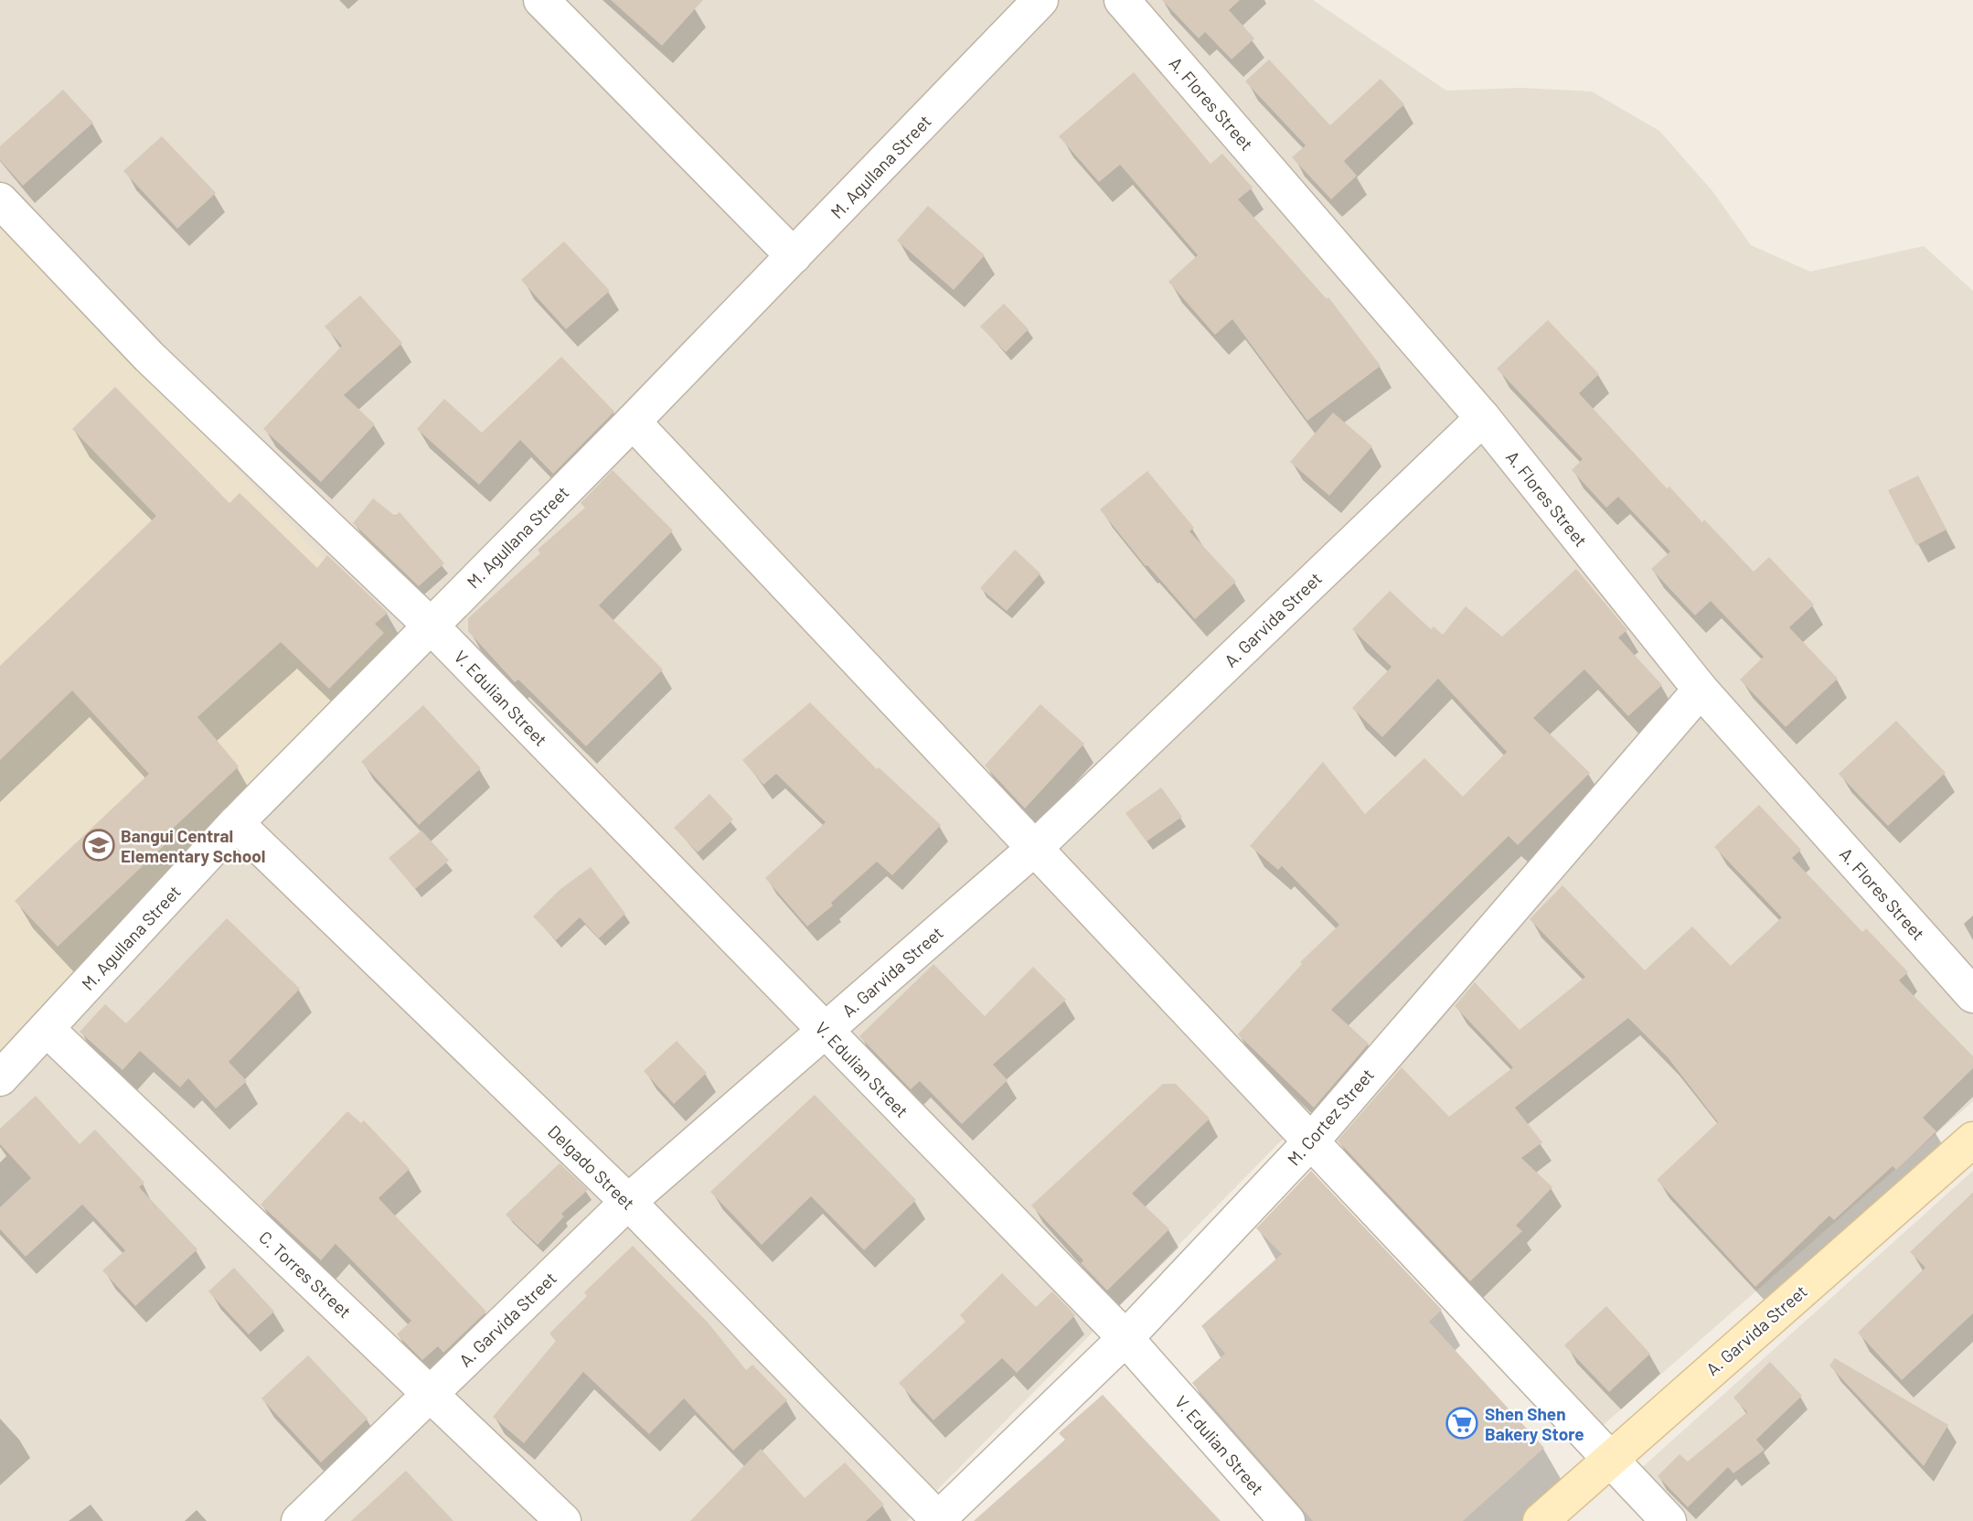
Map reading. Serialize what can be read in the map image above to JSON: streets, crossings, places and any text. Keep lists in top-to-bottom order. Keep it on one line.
{"streets":{"main road":["A. Garvida Street"],"street":["A. Flores Street","M. Agullana Street","V. Edulian Street","M. Cortez Street","Delgado Street","C. Torres Street"]},"crossings":[["A. Flores Street","A. Garvida Street"],["A. Flores Street","M. Cortez Street"],["M. Agullana Street","V. Edulian Street"],["M. Agullana Street","Delgado Street"],["M. Agullana Street","C. Torres Street"],["A. Garvida Street","V. Edulian Street"],["A. Garvida Street","Delgado Street"],["A. Garvida Street","C. Torres Street"],["V. Edulian Street","M. Cortez Street"],["M. Cortez Street","Delgado Street"]],"places":{"school or university":["Bangui Central Elementary School"],"supermarket":["Shen Shen Bakery Store"]}}
